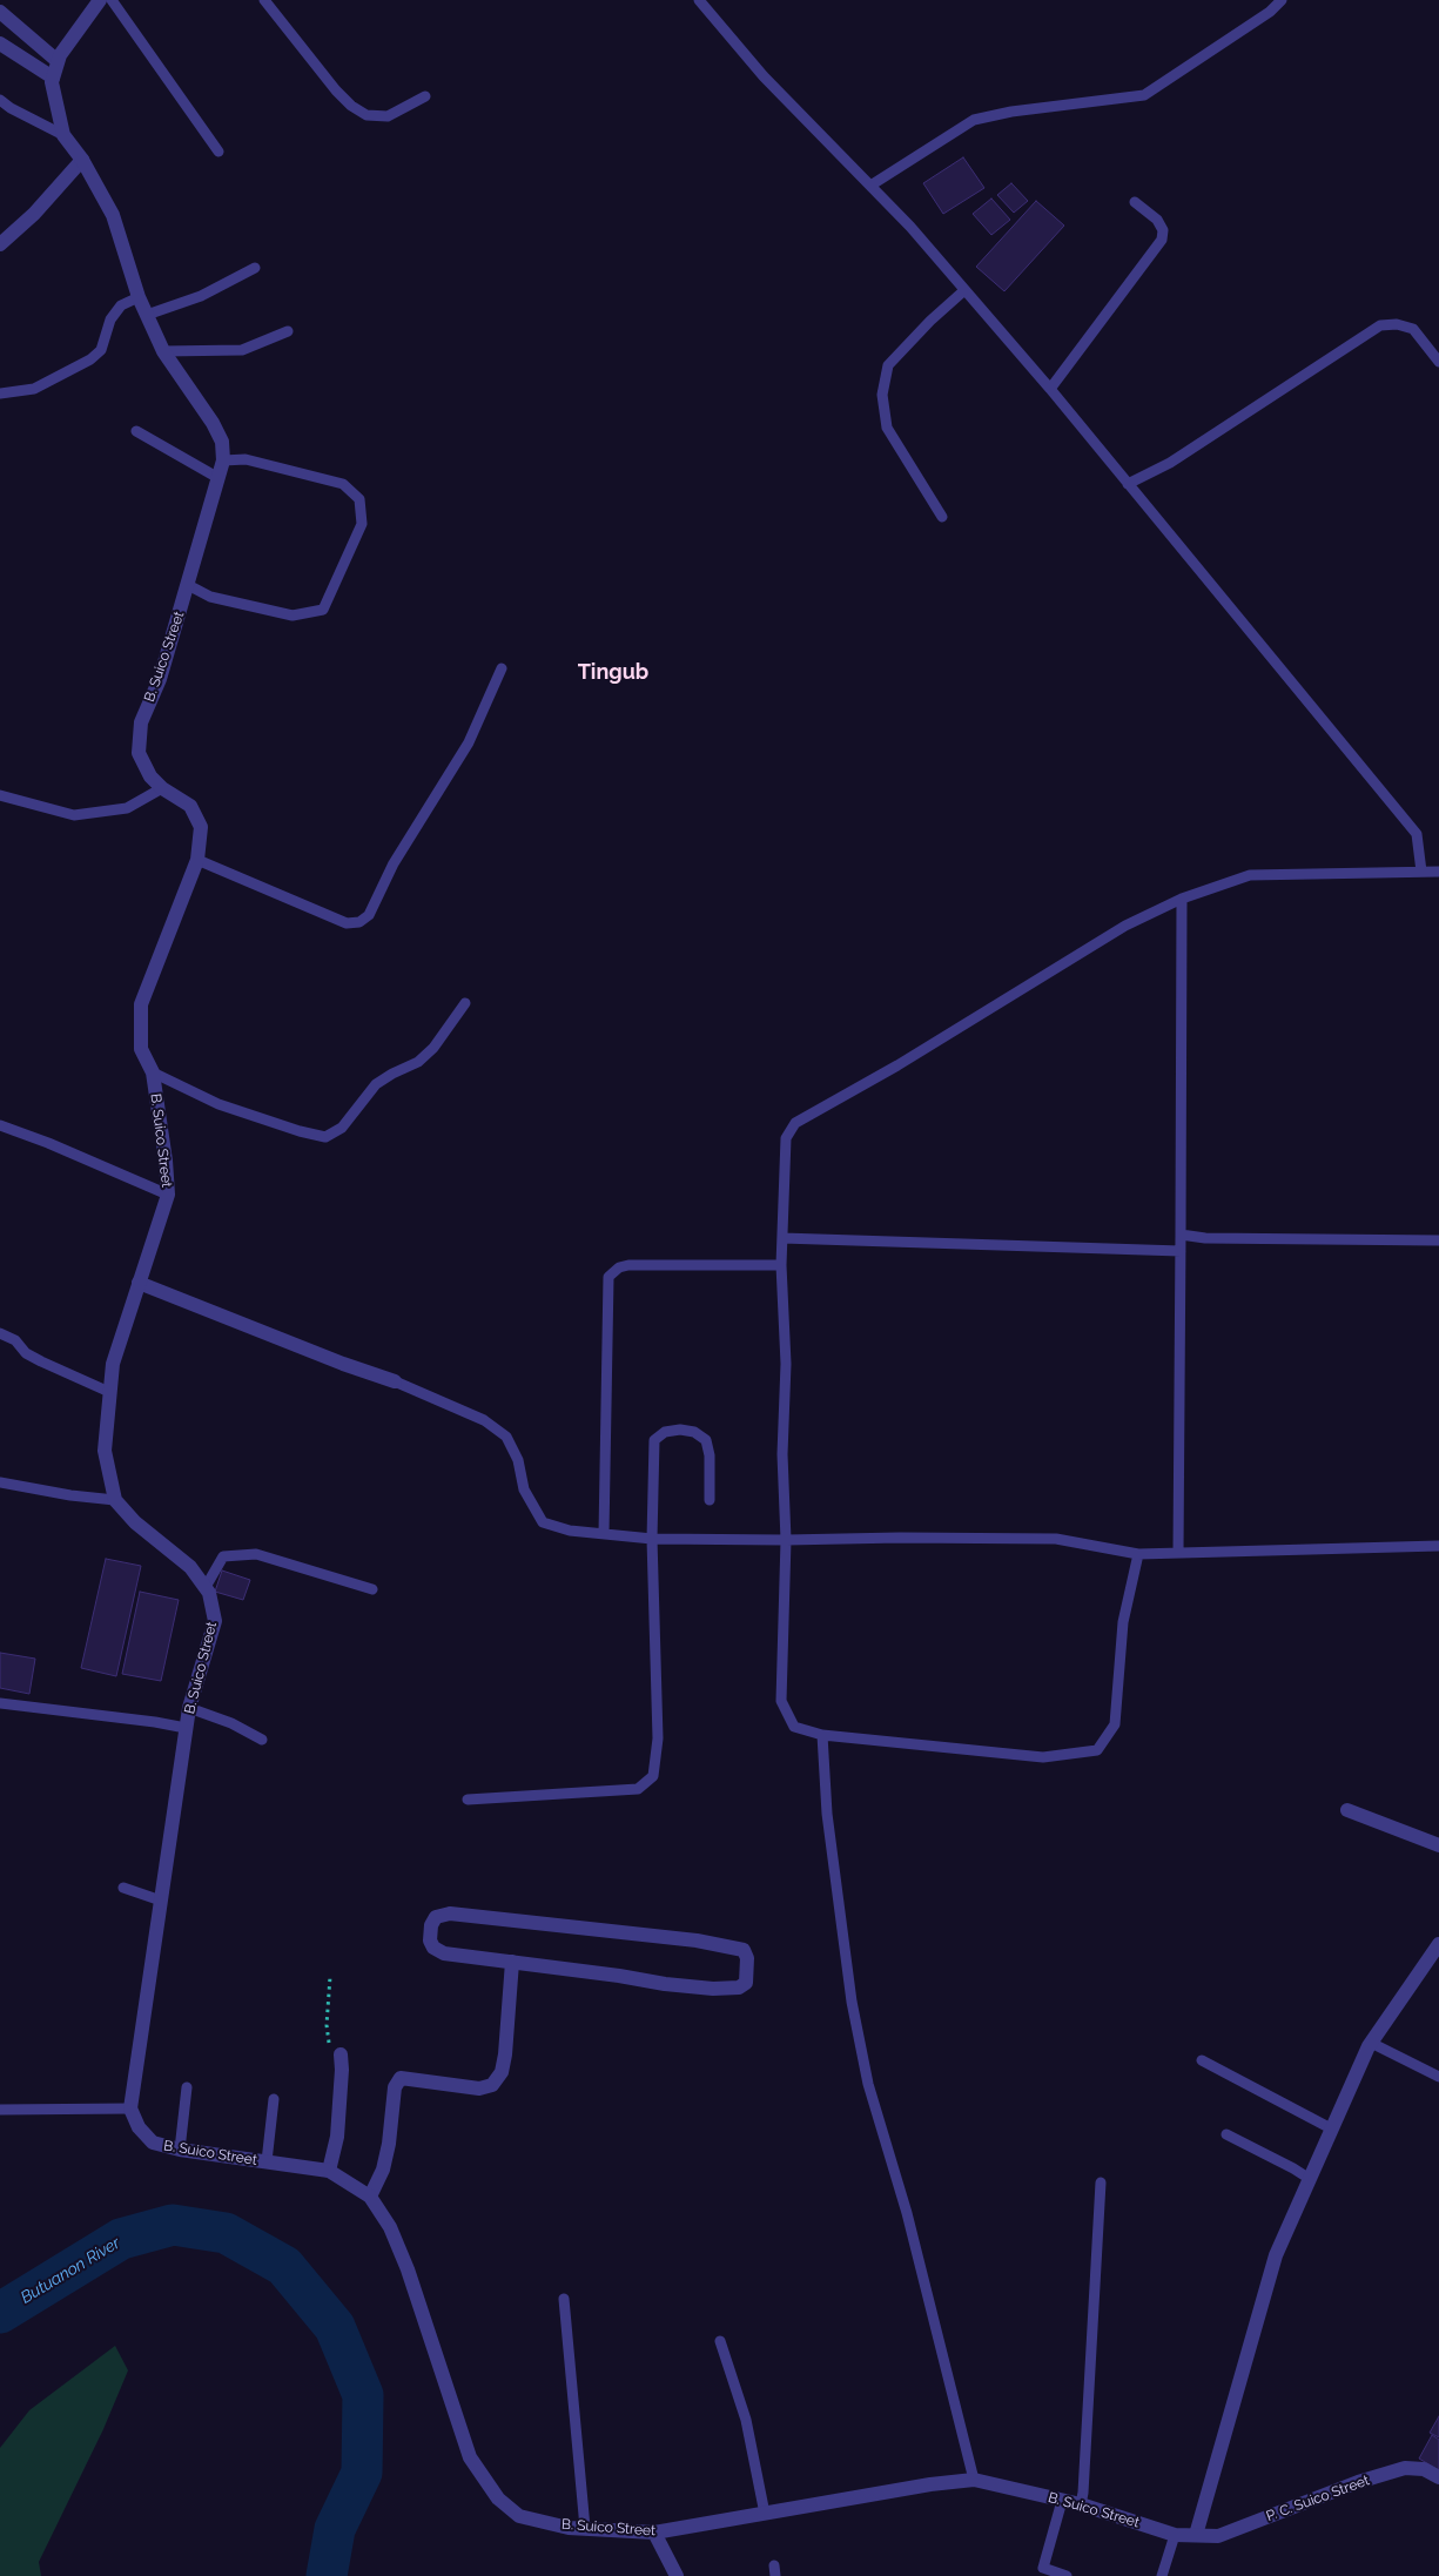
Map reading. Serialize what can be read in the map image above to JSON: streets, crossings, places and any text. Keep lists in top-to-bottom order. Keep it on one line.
{"streets":{"street":["B. Suico Street","P. C. Suico Street"]},"crossings":[["B. Suico Street","P. C. Suico Street"]],"districts":["Tingub"],"water":["Butuanon River"]}
